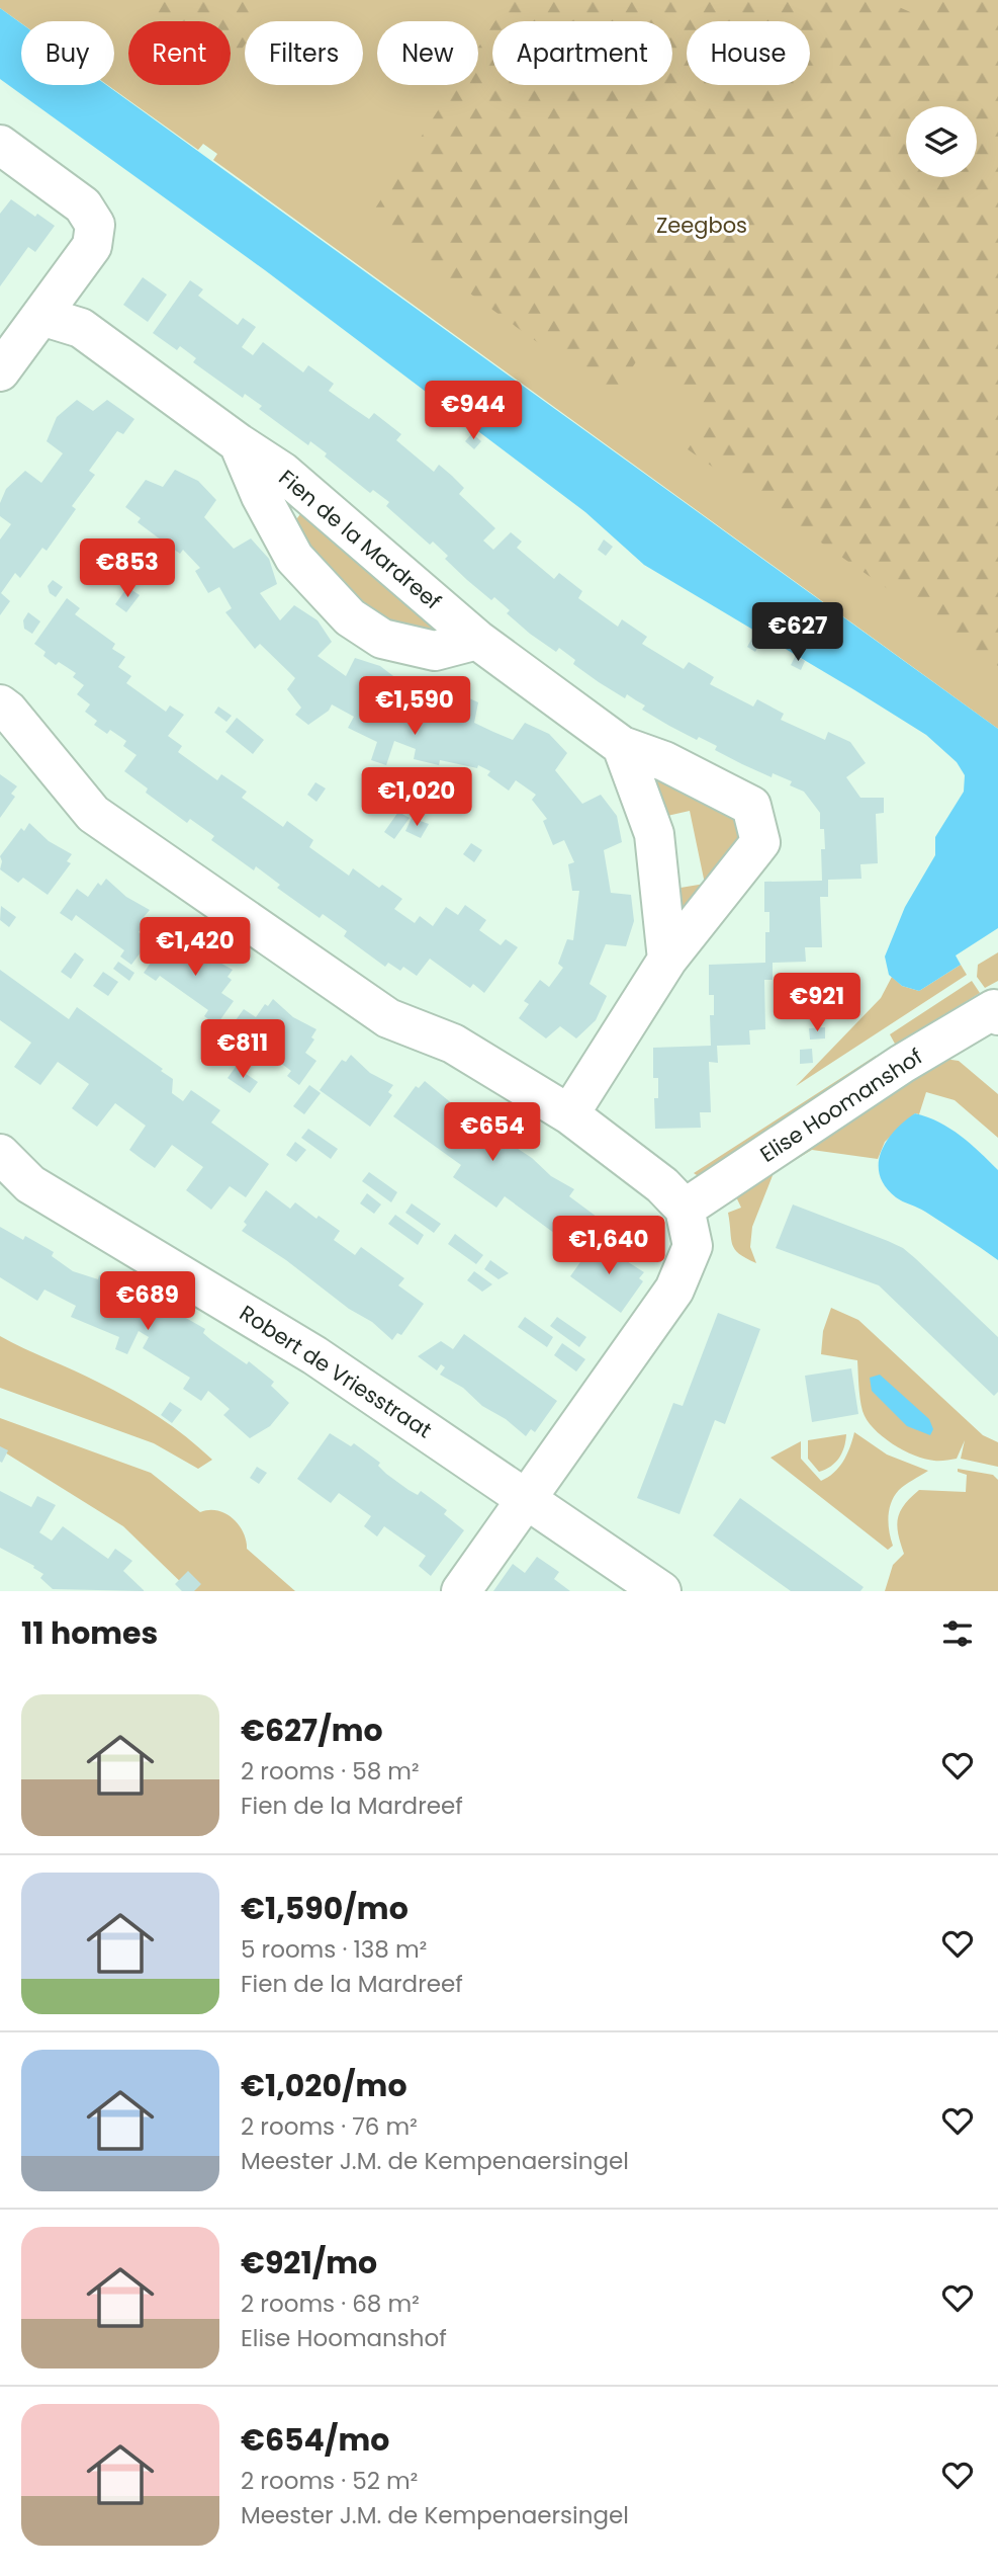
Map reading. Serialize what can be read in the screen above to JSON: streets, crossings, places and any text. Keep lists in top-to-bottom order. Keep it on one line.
{"streets":{"street":["Fien de la Mardreef","Elise Hoomanshof","Robert de Vriesstraat"]},"parks":["Zeegbos"],"page":{"chip":["Buy","Rent","Filters","New","Apartment","House"],"price":["€944","€853","€627","€1,590","€1,020","€1,420","€921","€811","€654","€1,640","€689"],"heading":"11 homes","list":[{"name":"€627/mo","note":"2 rooms · 58 m² · Fien de la Mardreef"},{"name":"€1,590/mo","note":"5 rooms · 138 m² · Fien de la Mardreef"},{"name":"€1,020/mo","note":"2 rooms · 76 m² · Meester J.M. de Kempenaersingel"},{"name":"€921/mo","note":"2 rooms · 68 m² · Elise Hoomanshof"},{"name":"€654/mo","note":"2 rooms · 52 m² · Meester J.M. de Kempenaersingel"}]}}
